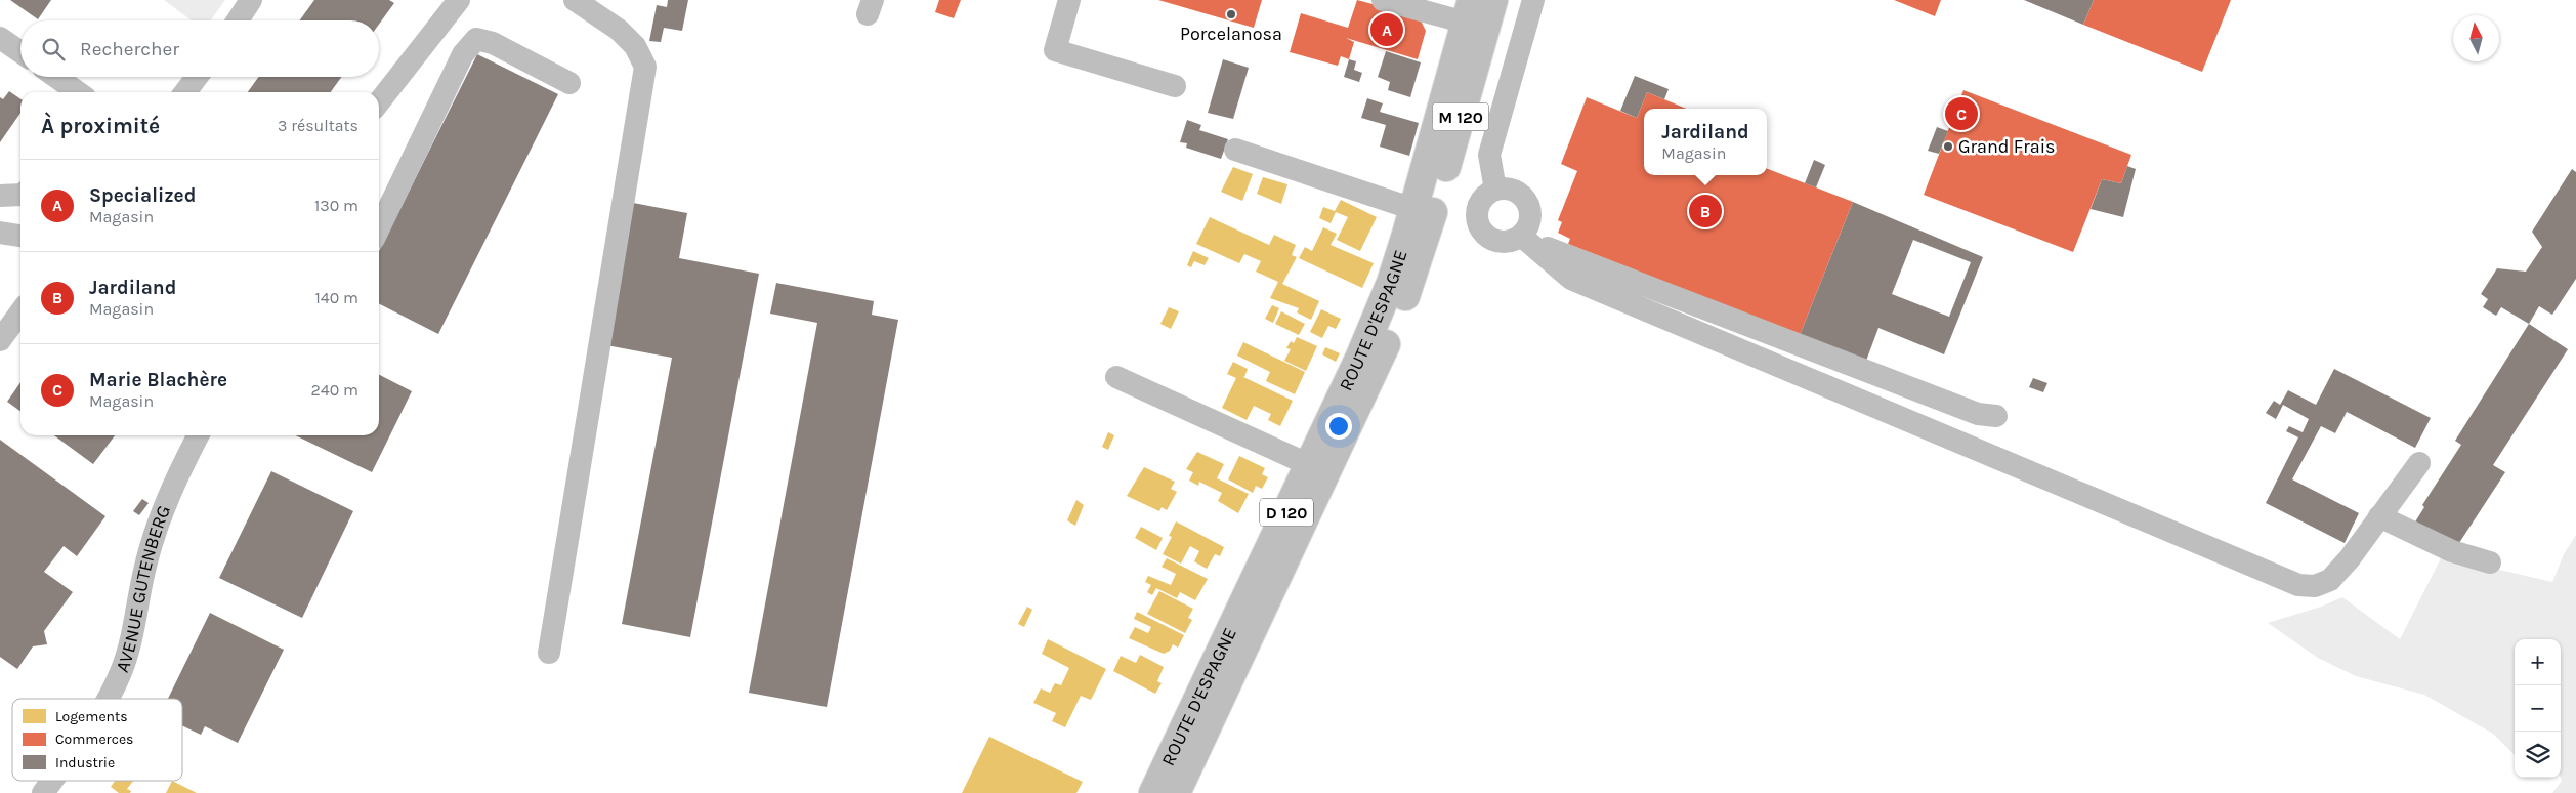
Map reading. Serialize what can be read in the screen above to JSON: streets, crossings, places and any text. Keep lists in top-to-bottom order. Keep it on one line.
{"streets":{"main road":["M 120","ROUTE D'ESPAGNE","D 120"],"street":["AVENUE GUTENBERG"]},"places":["Porcelanosa","Grand Frais"],"legend":["Logements","Commerces","Industrie"],"north":"top","page":{"pins":["A","C","B"],"search":"Rechercher","heading":["À proximité","3 résultats"],"popup":["Jardiland","Magasin"],"list":[{"mark":"A","name":"Specialized","note":"Magasin","value":"130 m"},{"mark":"B","name":"Jardiland","note":"Magasin","value":"140 m"},{"mark":"C","name":"Marie Blachère","note":"Magasin","value":"240 m"}],"map_buttons":["+","−"]}}
